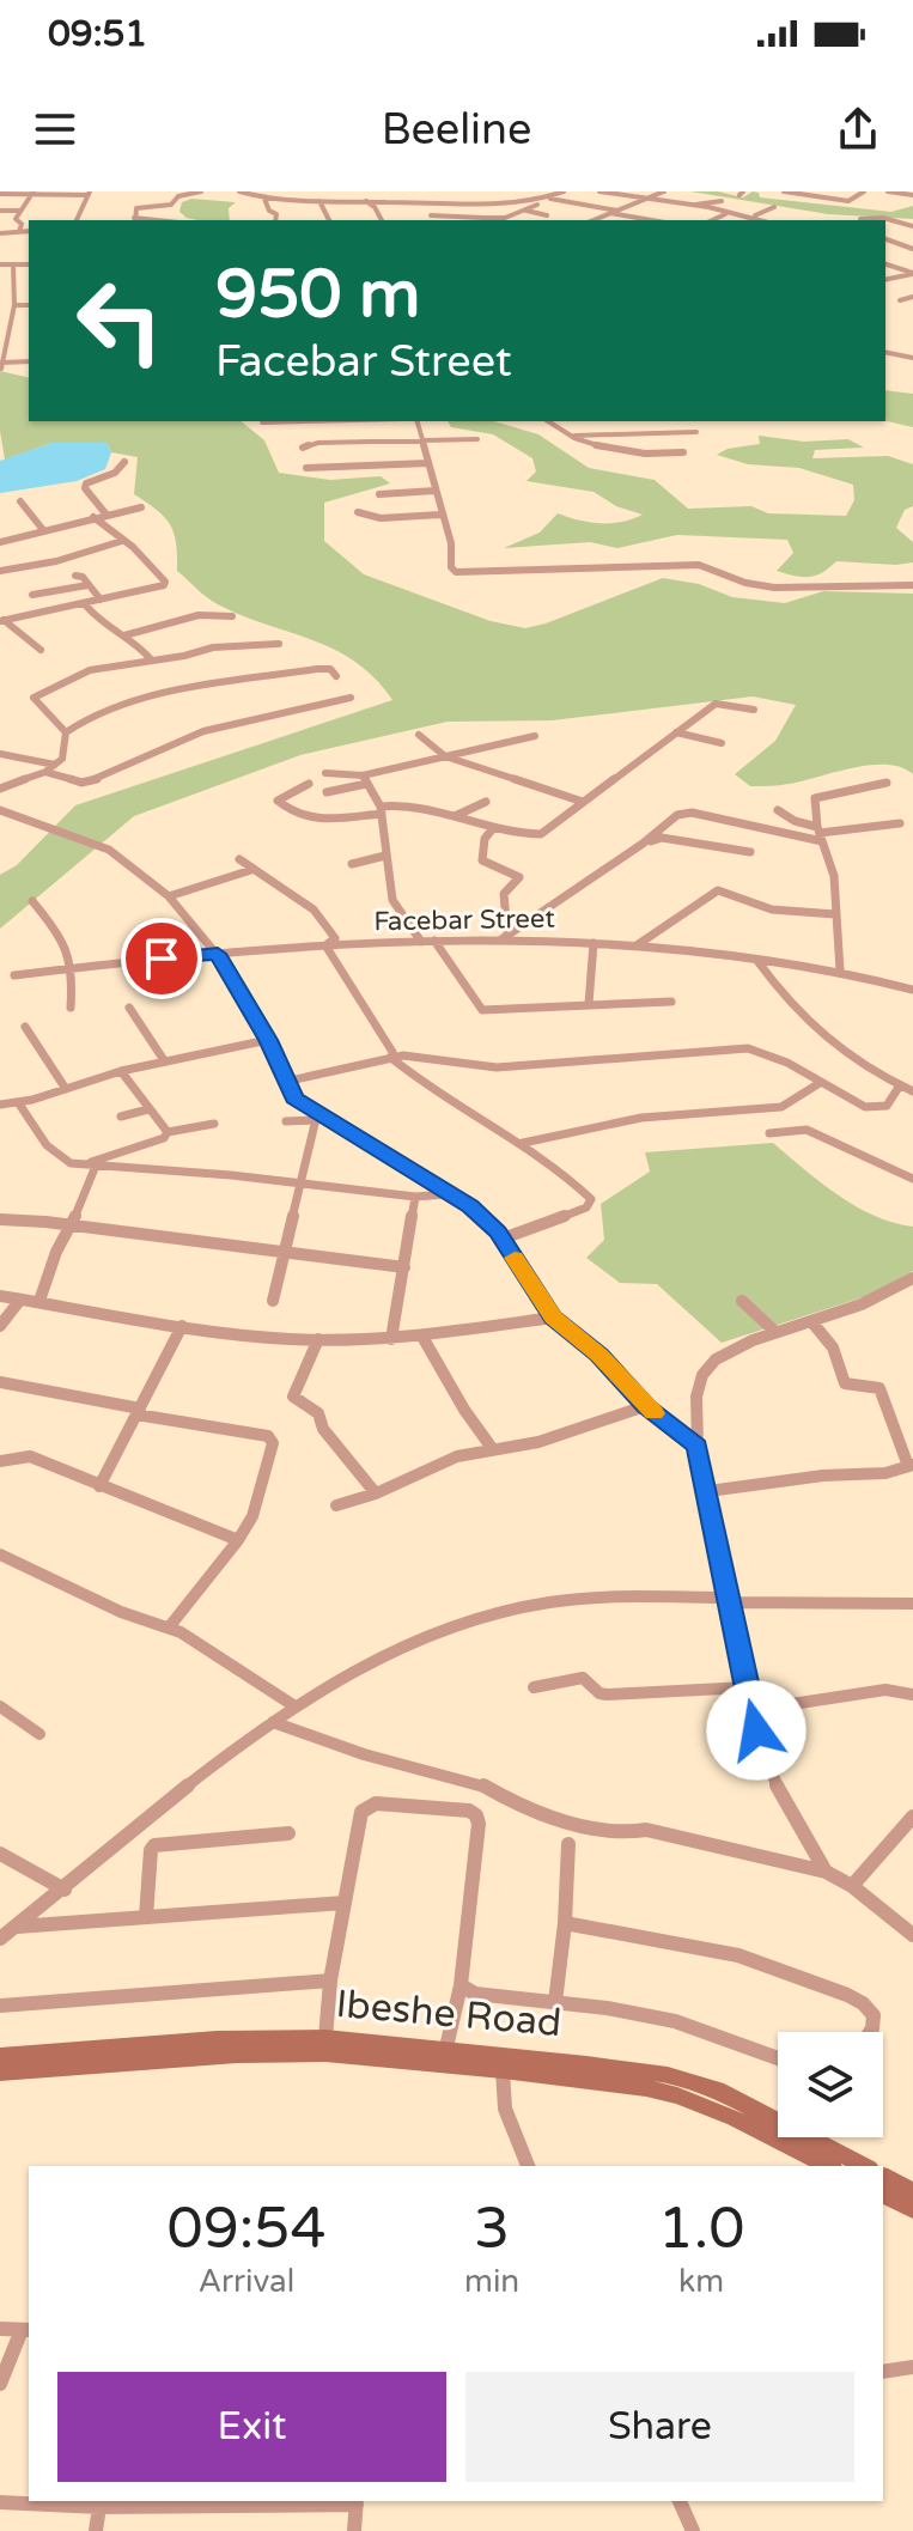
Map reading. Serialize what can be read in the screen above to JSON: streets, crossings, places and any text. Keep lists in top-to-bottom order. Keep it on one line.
{"streets":{"main road":["Ibeshe Road"],"street":["Facebar Street"]},"page":{"status":"09:51","header":"Beeline","turn":["950 m","Facebar Street"],"eta":["09:54","Arrival","3","min","1.0","km"],"buttons":["Exit","Share"]}}
